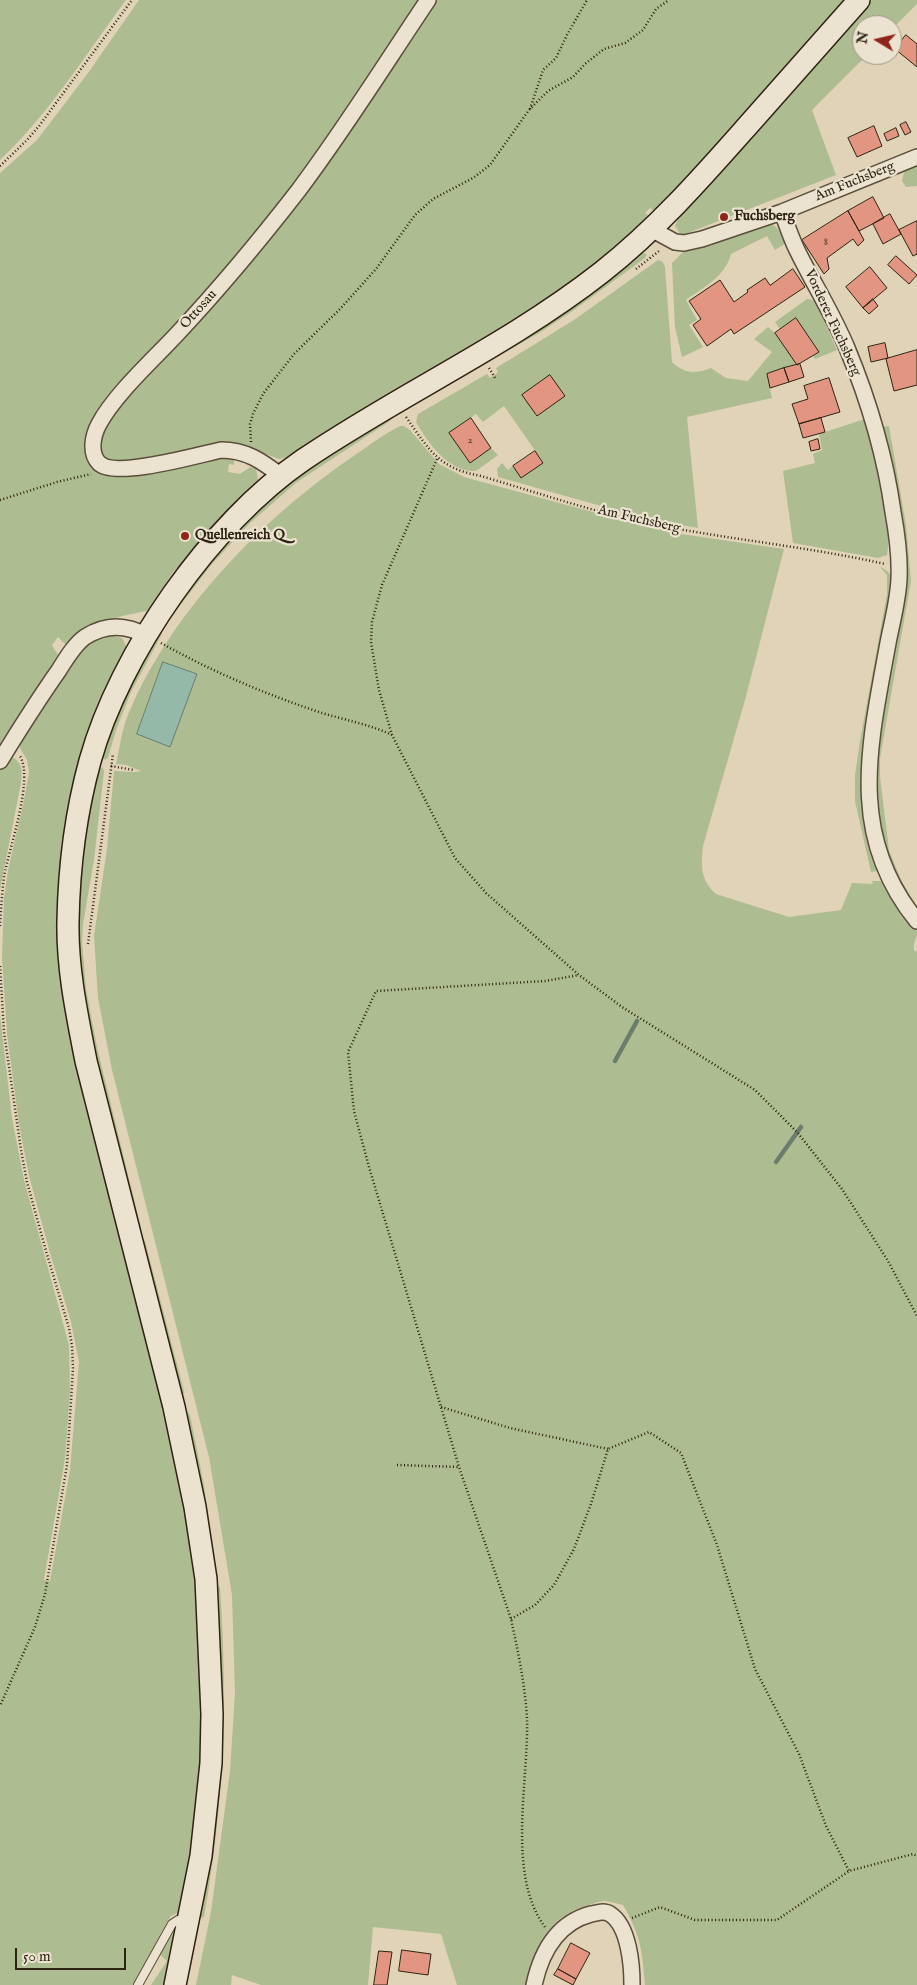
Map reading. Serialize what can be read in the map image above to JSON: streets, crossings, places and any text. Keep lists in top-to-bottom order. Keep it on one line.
{"streets":{"street":["Am Fuchsberg","Ottosau","Vorderer Fuchsberg"]},"crossings":[["Am Fuchsberg","Vorderer Fuchsberg"]],"places":["Fuchsberg","Quellenreich Q"],"house_numbers":["8","2"],"scale_bar":"50 m","north":"left"}
